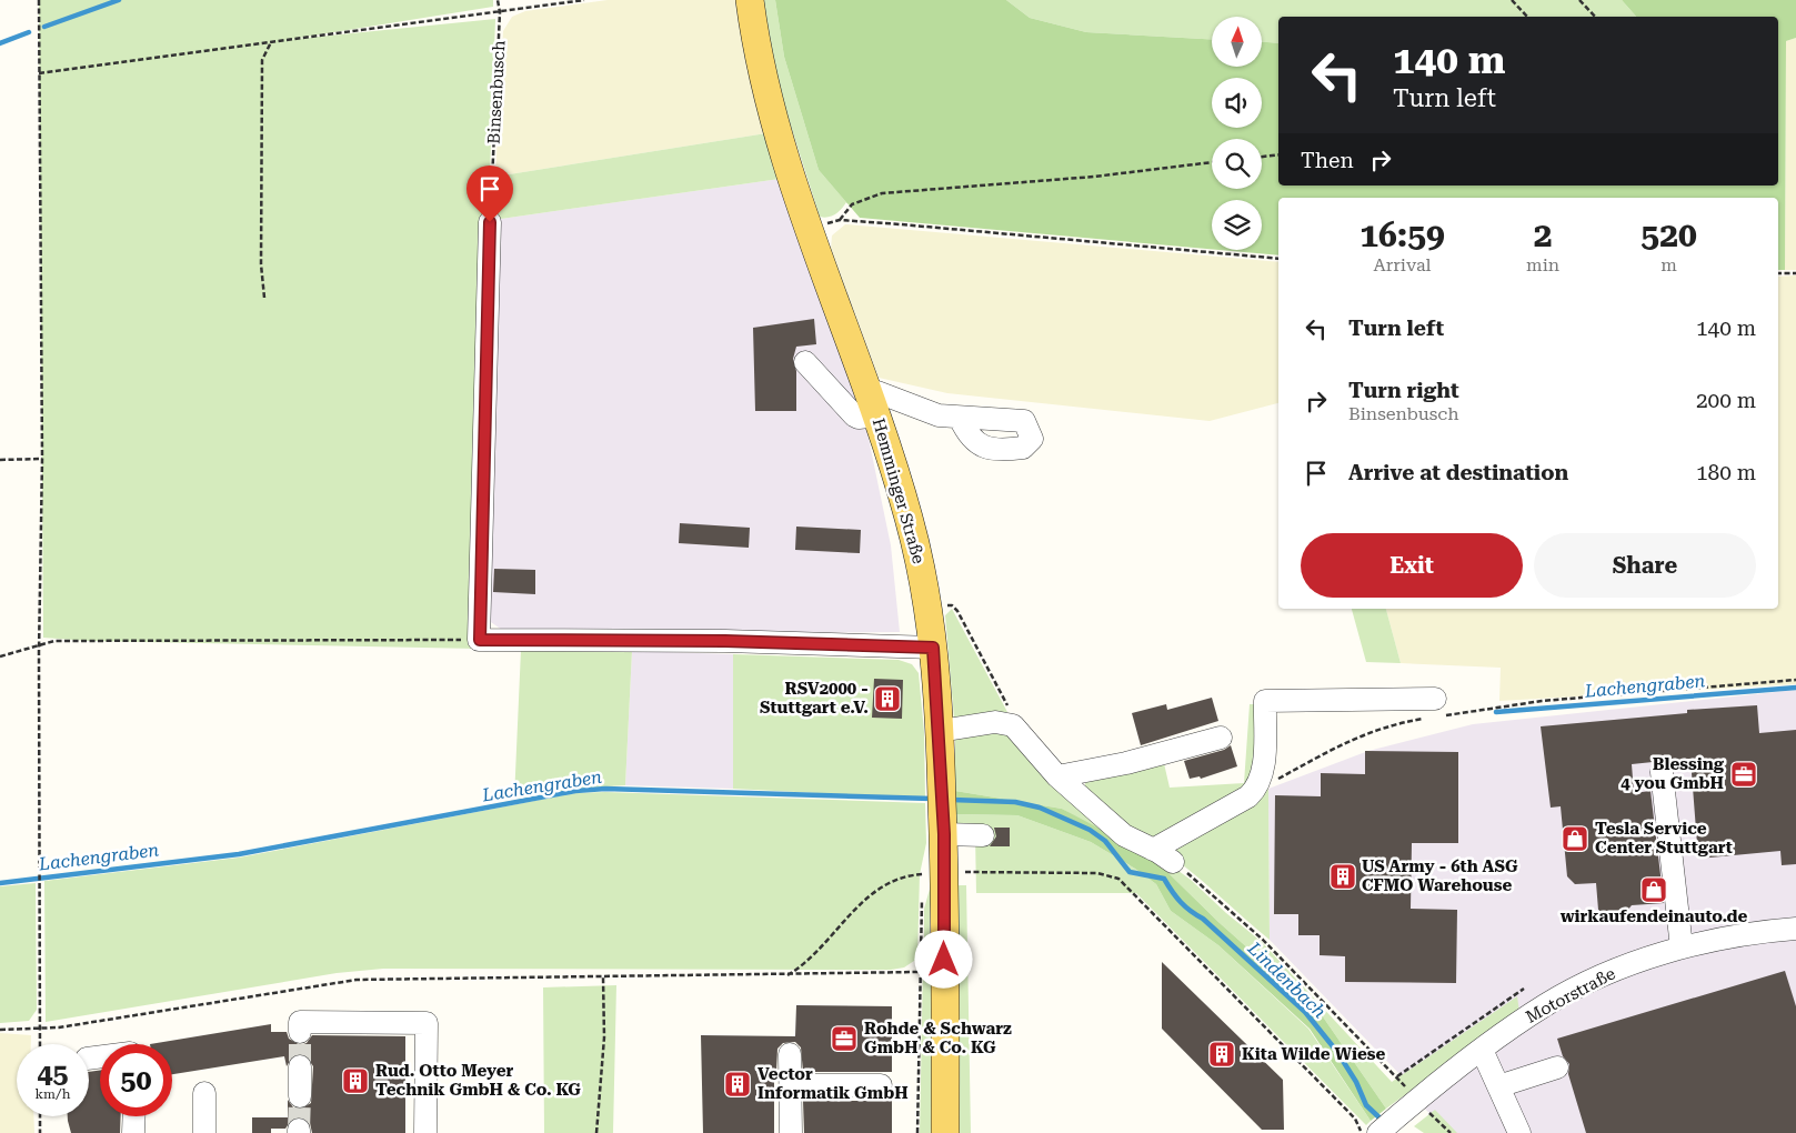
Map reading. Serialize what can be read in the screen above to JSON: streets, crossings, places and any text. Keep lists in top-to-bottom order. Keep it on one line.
{"streets":{"main road":["Hemminger Straße"],"street":["Motorstraße"],"path":["Binsenbusch"]},"water":["Lachengraben","Lindenbach"],"places":{"building":["RSV2000 - Stuttgart e.V.","US Army - 6th ASG CFMO Warehouse","Kita Wilde Wiese","Rud. Otto Meyer Technik GmbH & Co. KG","Vector Informatik GmbH"],"office":["Blessing 4 you GmbH","Rohde & Schwarz GmbH & Co. KG"],"shop":["Tesla Service Center Stuttgart","wirkaufendeinauto.de"]},"north":"top","page":{"turn":["140 m","Turn left"],"then":"Then","eta":["16:59","Arrival","2","min","520","m"],"list":[{"name":"Turn left","value":"140 m"},{"name":"Turn right","note":"Binsenbusch","value":"200 m"},{"name":"Arrive at destination","value":"180 m"}],"buttons":["Exit","Share"],"speed":"45 km/h","limit":"50"}}
